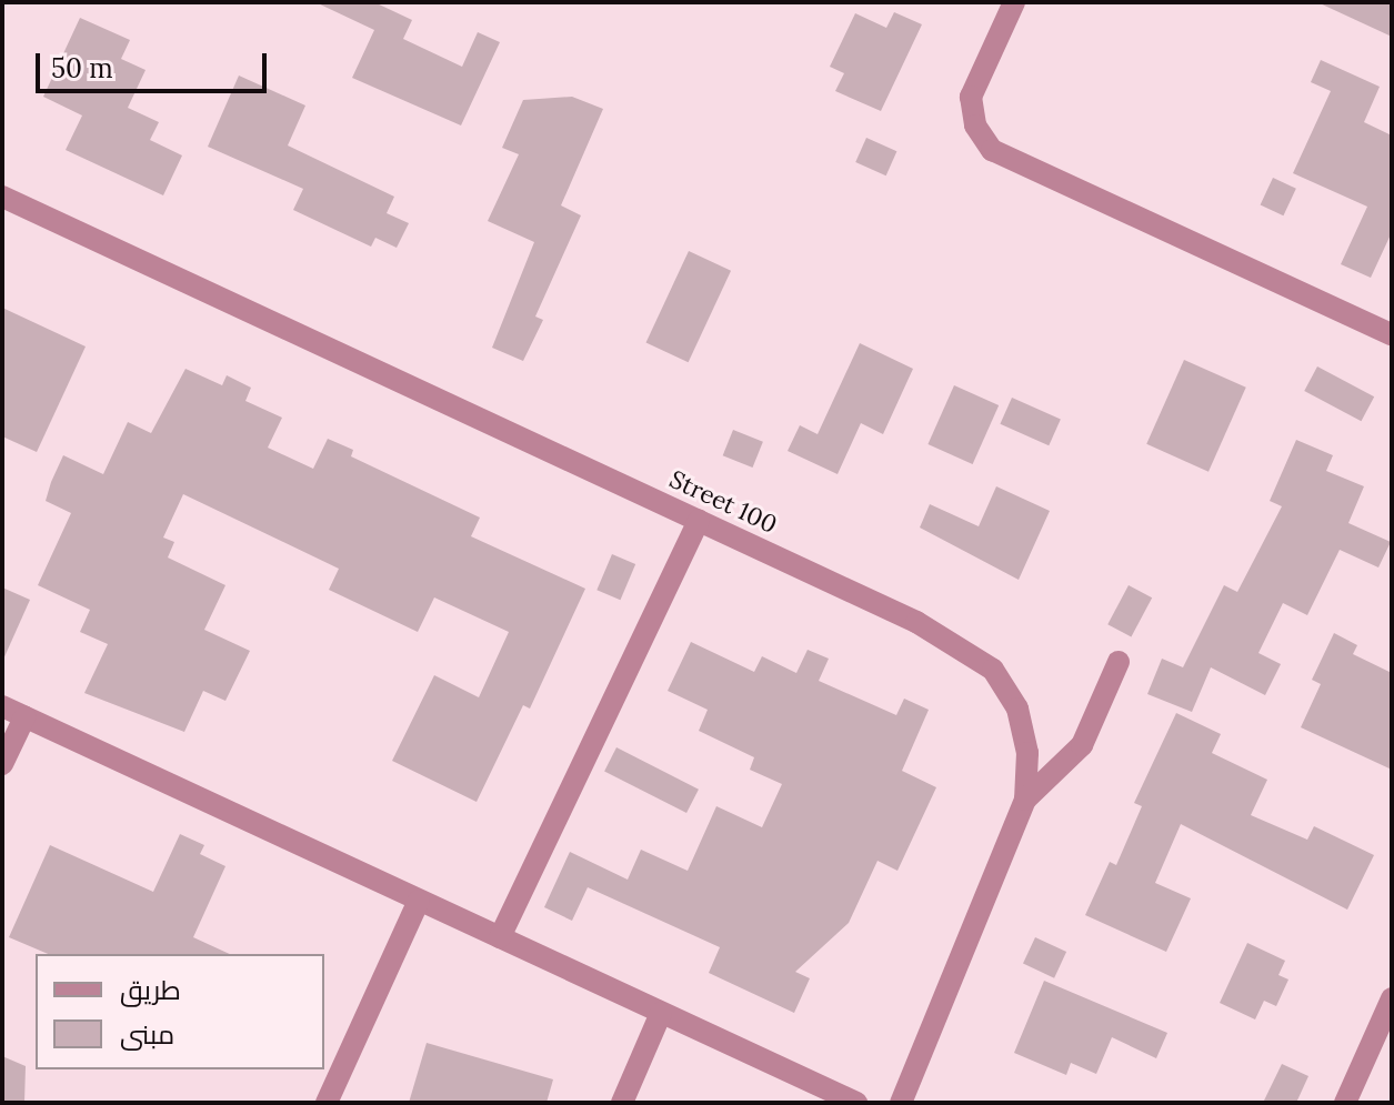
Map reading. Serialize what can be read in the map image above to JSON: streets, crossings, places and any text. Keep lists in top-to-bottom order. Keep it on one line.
{"streets":{"street":["Street 100"]},"legend":["طريق","مبنى"],"scale_bar":"50 m"}
